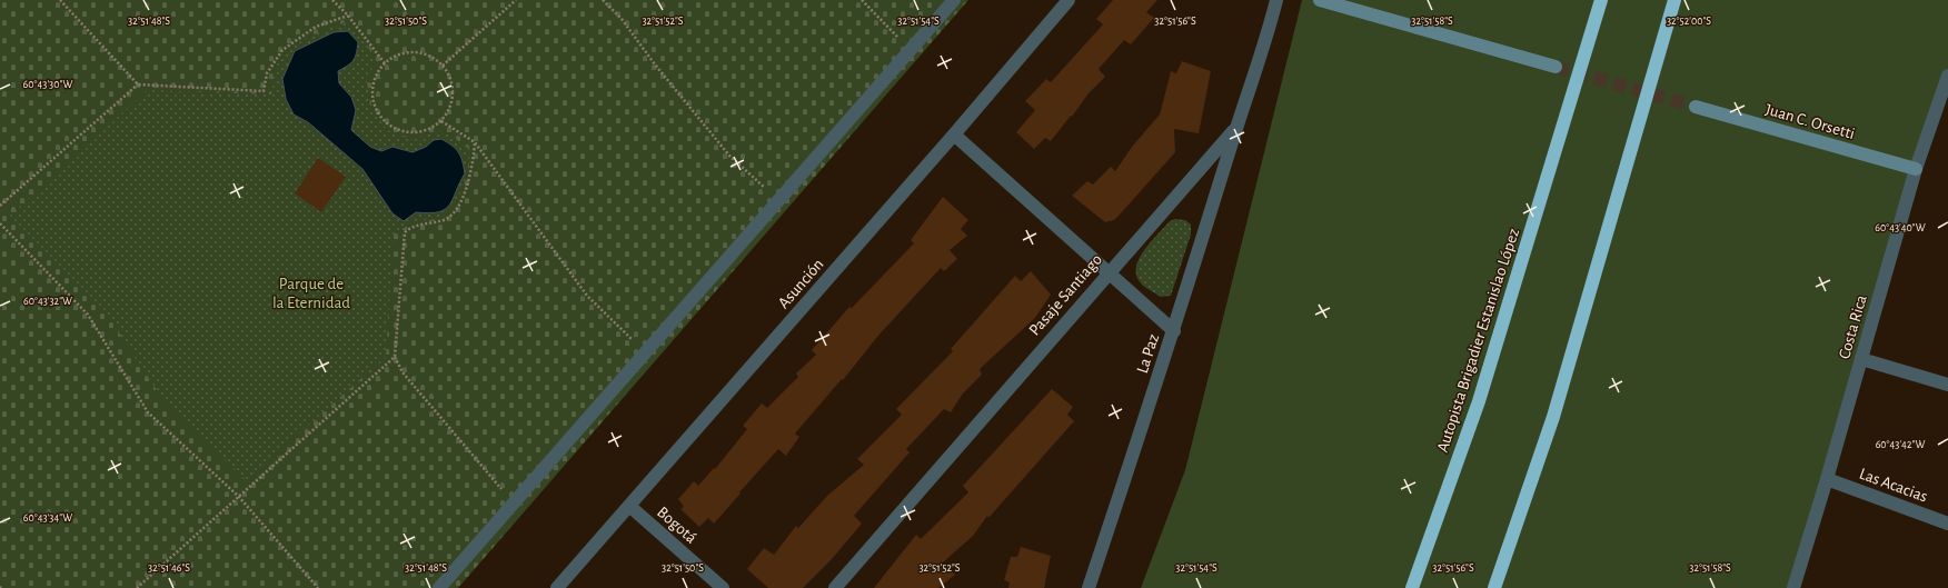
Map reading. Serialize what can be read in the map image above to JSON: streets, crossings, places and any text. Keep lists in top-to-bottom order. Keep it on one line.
{"streets":{"highway":["Autopista Brigadier Estanislao López"],"street":["Juan C. Orsetti","Asunción","Pasaje Santiago","Costa Rica","La Paz","Las Acacias","Bogotá"]},"crossings":[["Juan C. Orsetti","Costa Rica"],["Asunción","Bogotá"],["Pasaje Santiago","La Paz"],["Costa Rica","Las Acacias"]],"parks":["Parque de la Eternidad"],"coordinates":["32°51'48\"S","32°51'50\"S","32°51'52\"S","32°51'54\"S","32°51'56\"S","32°51'58\"S","32°52'00\"S","60°43'30\"W","60°43'40\"W","60°43'32\"W","60°43'42\"W","60°43'34\"W","32°51'46\"S"]}
